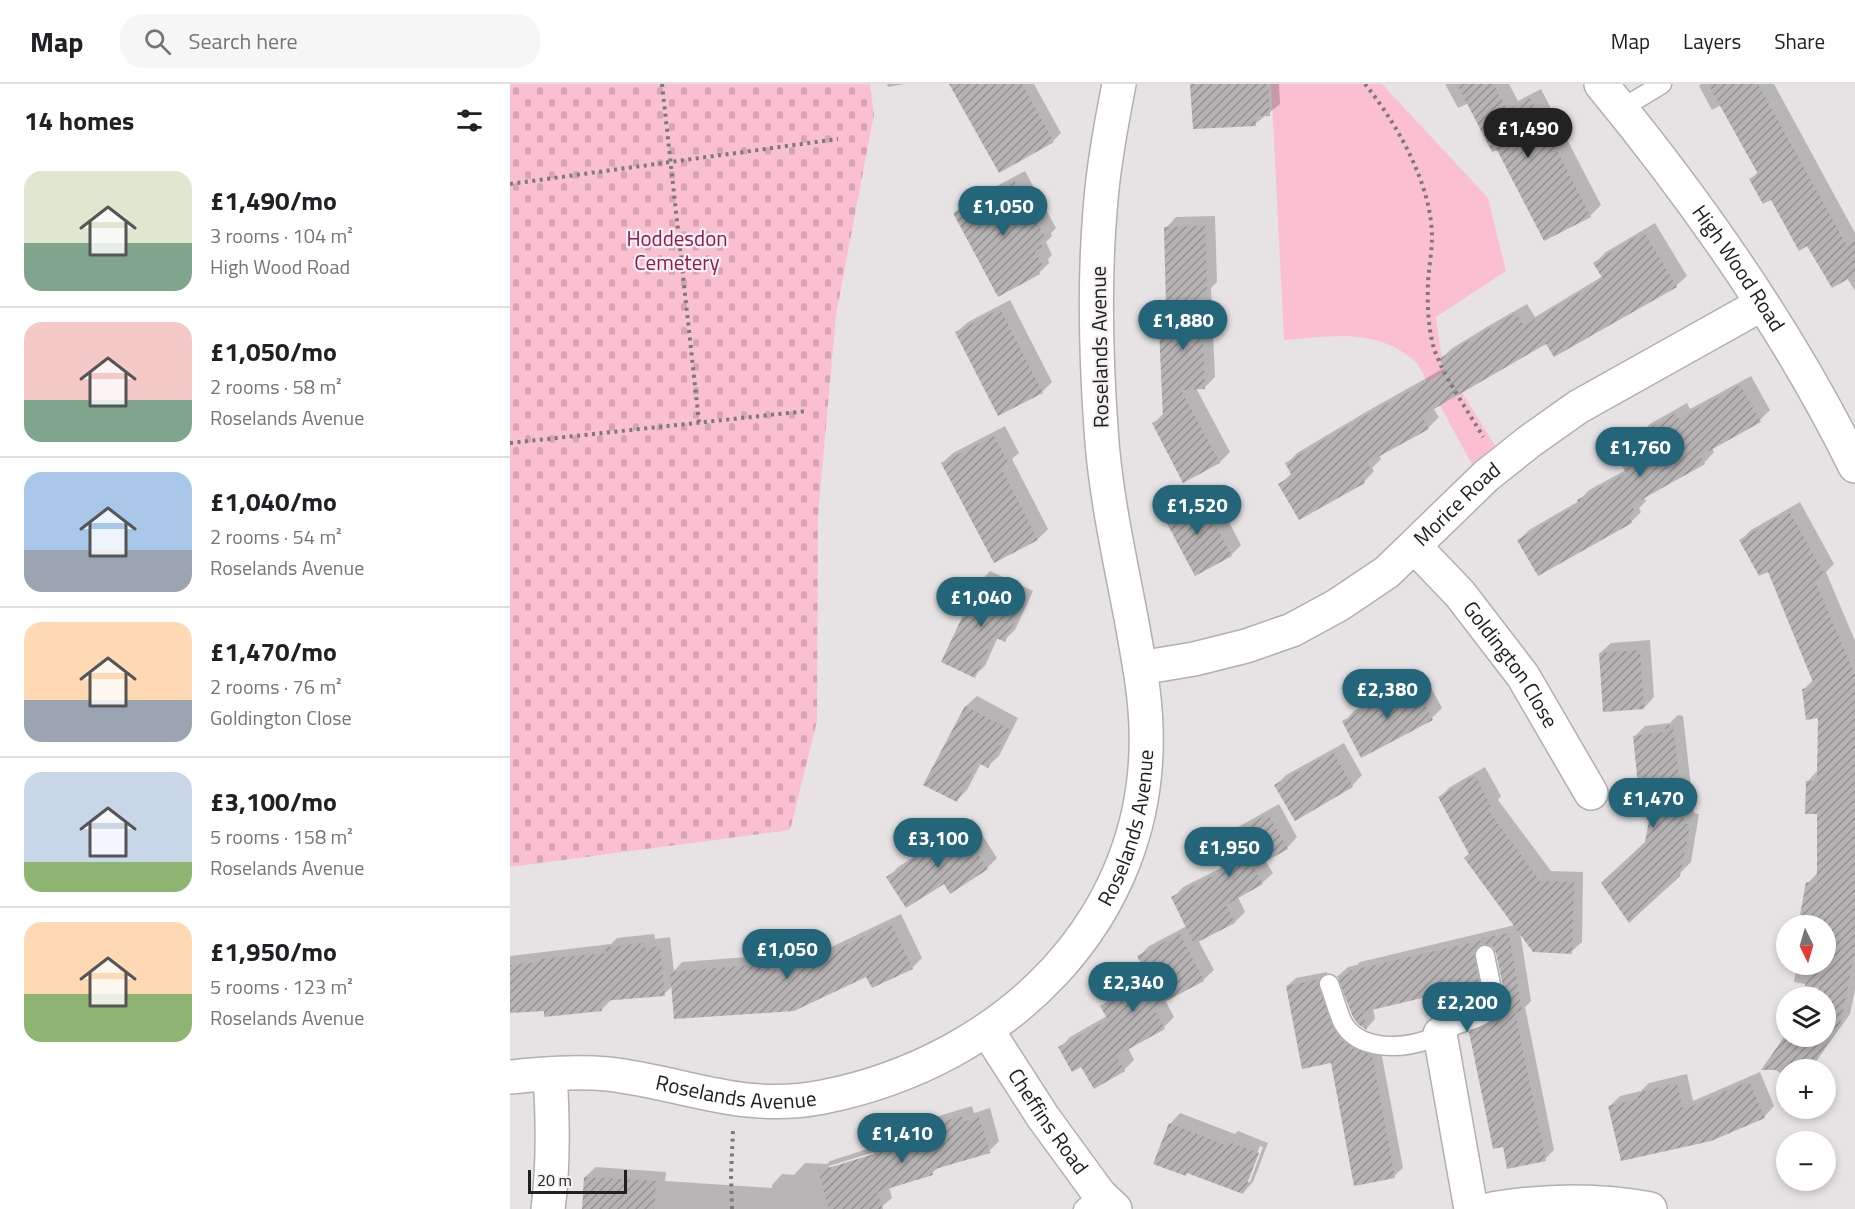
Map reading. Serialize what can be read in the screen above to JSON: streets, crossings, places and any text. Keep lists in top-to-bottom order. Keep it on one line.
{"streets":{"street":["High Wood Road","Roselands Avenue","Morice Road","Goldington Close","Cheffins Road"]},"crossings":[["High Wood Road","Morice Road"],["Roselands Avenue","Morice Road"],["Roselands Avenue","Cheffins Road"],["Morice Road","Goldington Close"]],"parks":["Hoddesdon Cemetery"],"scale_bar":"20 m","north":"bottom","page":{"header":"Map","search":"Search here","nav":["Map","Layers","Share"],"heading":"14 homes","price":["£1,490","£1,050","£1,880","£1,760","£1,520","£1,040","£2,380","£1,470","£3,100","£1,950","£1,050","£2,340","£2,200","£1,410"],"list":[{"name":"£1,490/mo","note":"3 rooms · 104 m² · High Wood Road"},{"name":"£1,050/mo","note":"2 rooms · 58 m² · Roselands Avenue"},{"name":"£1,040/mo","note":"2 rooms · 54 m² · Roselands Avenue"},{"name":"£1,470/mo","note":"2 rooms · 76 m² · Goldington Close"},{"name":"£3,100/mo","note":"5 rooms · 158 m² · Roselands Avenue"},{"name":"£1,950/mo","note":"5 rooms · 123 m² · Roselands Avenue"}],"map_buttons":["+","−"],"scale":"20 m"}}
